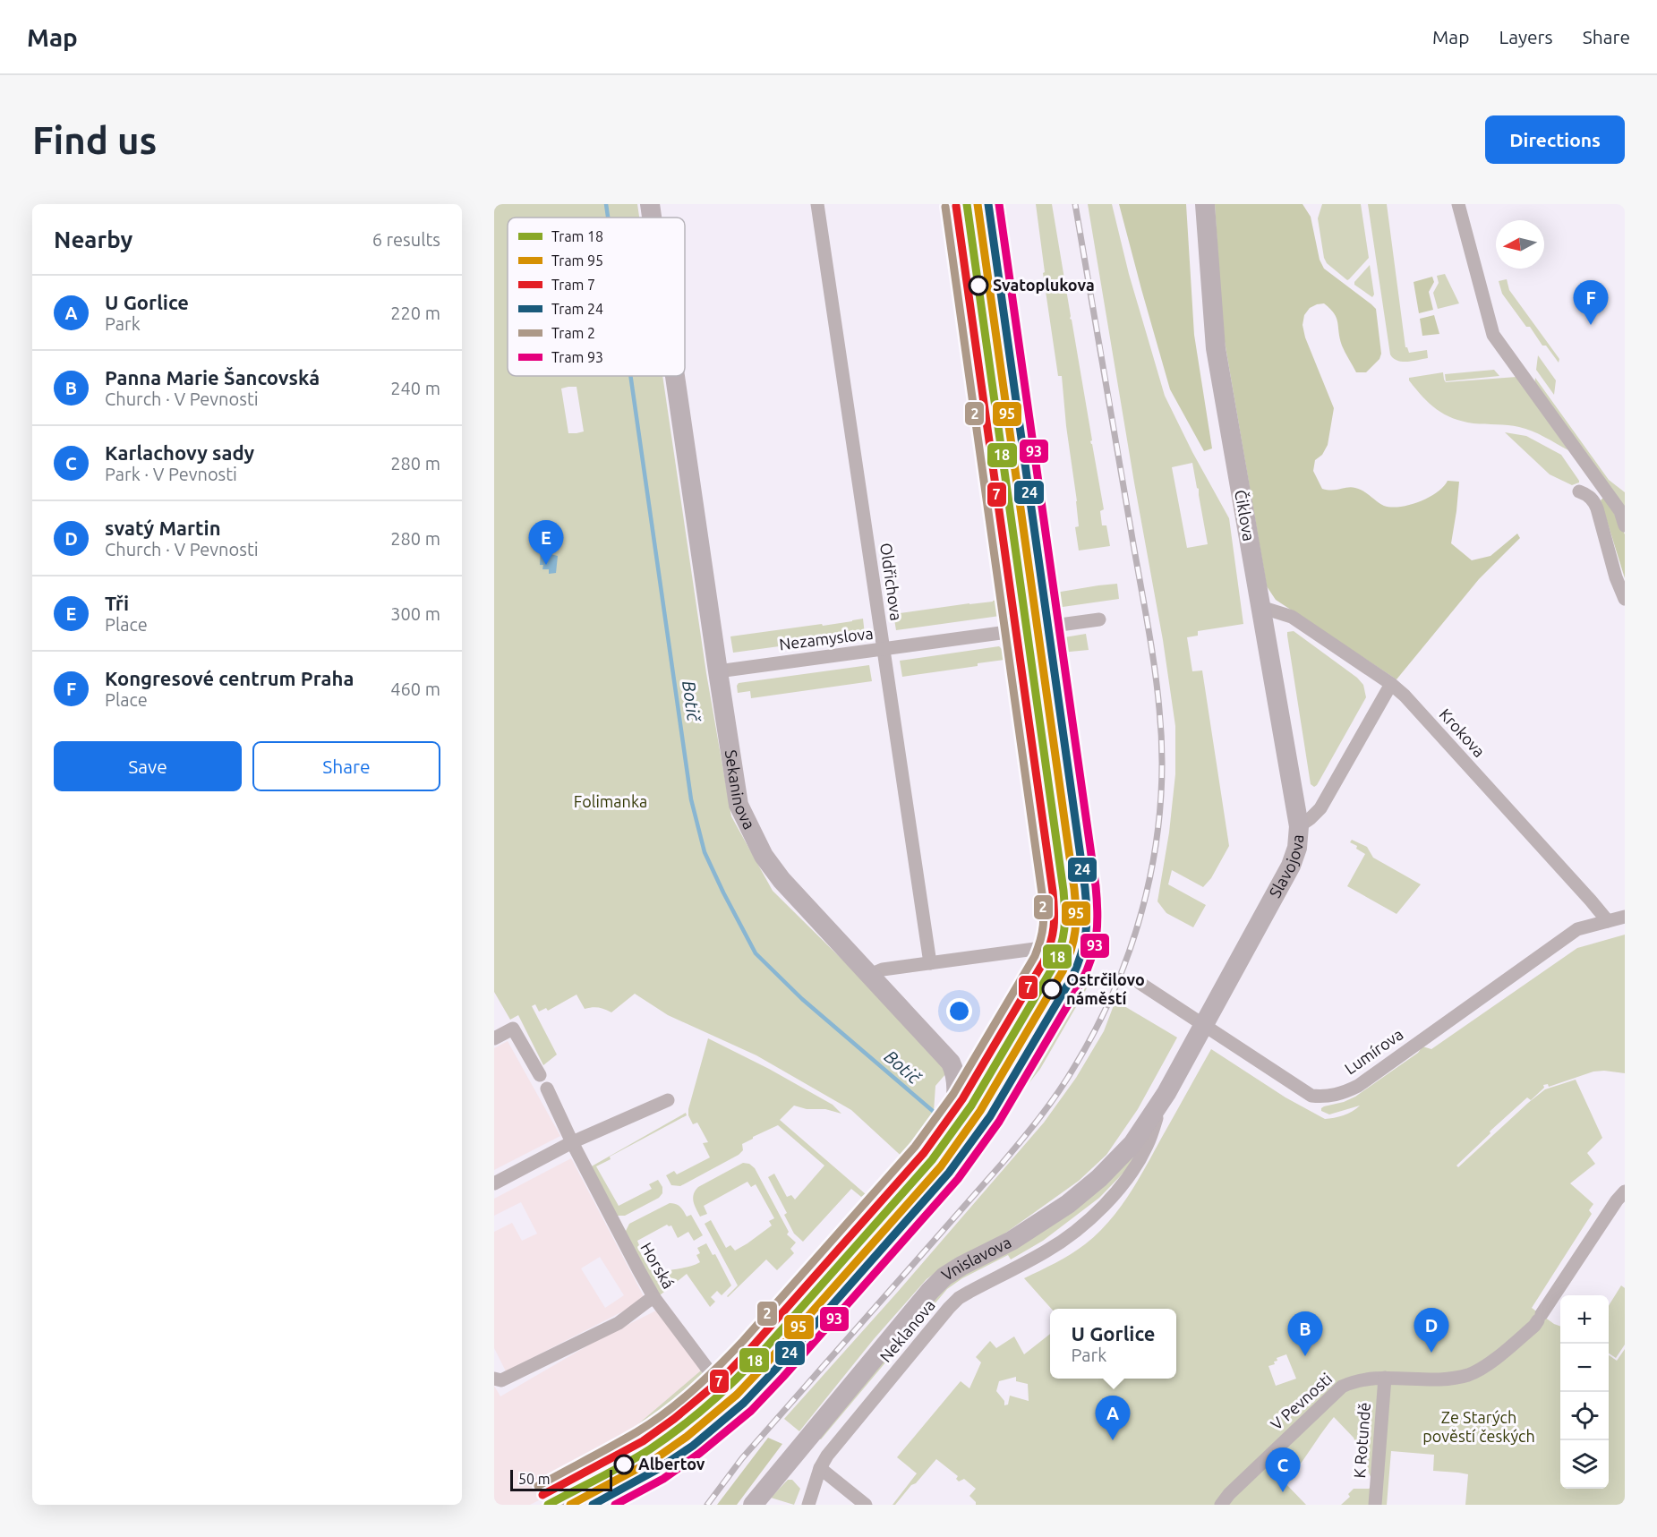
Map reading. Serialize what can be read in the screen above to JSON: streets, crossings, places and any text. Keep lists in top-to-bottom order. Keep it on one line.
{"streets":{"main road":["Čiklova","Sekaninova","Slavojova","Vnislavova"],"street":["Oldřichova","Nezamyslova","Krokova","Lumírova","Horská","Neklanova","V Pevnosti","K Rotundě"]},"crossings":[["Čiklova","Krokova"],["Čiklova","Slavojova"],["Oldřichova","Nezamyslova"],["Nezamyslova","Sekaninova"],["Krokova","Slavojova"],["Krokova","Lumírova"],["Slavojova","Lumírova"],["Slavojova","Vnislavova"],["Lumírova","Vnislavova"],["Vnislavova","Neklanova"],["V Pevnosti","K Rotundě"]],"water":["Botič"],"parks":["Folimanka","Ze Starých pověstí českých"],"places":["Svatoplukova","Ostrčilovo náměstí","Albertov"],"lines":["tram line 18","tram line 95","tram line 24","tram line 93","tram line 7","tram line 2"],"legend":["Tram 18","Tram 95","Tram 7","Tram 24","Tram 2","Tram 93"],"scale_bar":"50 m","north":"left","page":{"header":"Map","nav":["Map","Layers","Share"],"buttons":["Directions",["Save","Share"]],"title":"Find us","heading":["Nearby","6 results"],"list":[{"mark":"A","name":"U Gorlice","note":"Park","value":"220 m"},{"mark":"B","name":"Panna Marie Šancovská","note":"Church · V Pevnosti","value":"240 m"},{"mark":"C","name":"Karlachovy sady","note":"Park · V Pevnosti","value":"280 m"},{"mark":"D","name":"svatý Martin","note":"Church · V Pevnosti","value":"280 m"},{"mark":"E","name":"Tři","note":"Place","value":"300 m"},{"mark":"F","name":"Kongresové centrum Praha","note":"Place","value":"460 m"}],"pins":["F","E","D","B","A","C"],"map_buttons":["+","−"],"popup":["U Gorlice","Park"],"scale":"50 m"}}
